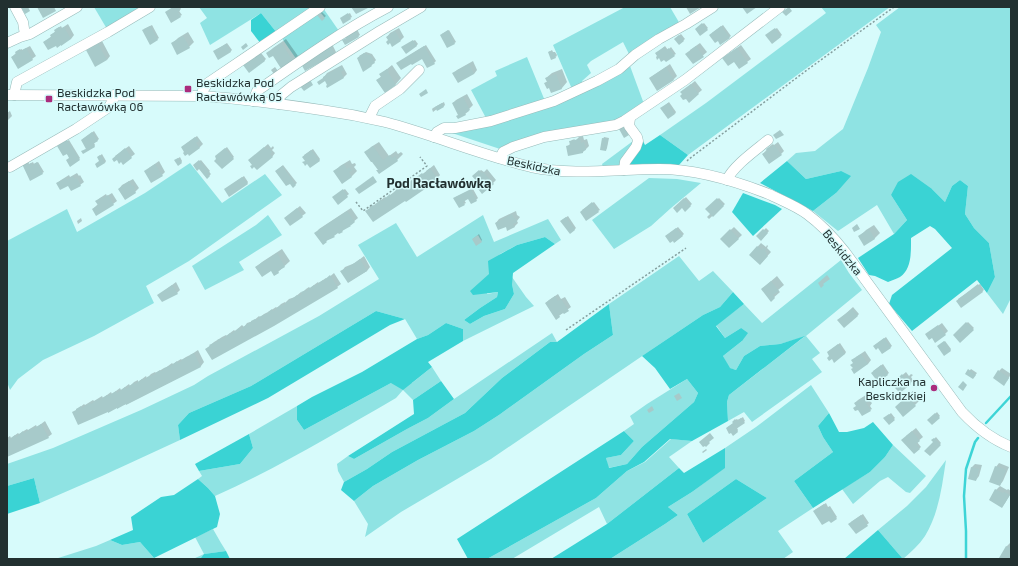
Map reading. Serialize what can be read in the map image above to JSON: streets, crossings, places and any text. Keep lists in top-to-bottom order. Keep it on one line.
{"streets":{"street":["Beskidzka"]},"districts":["Pod Racławówką"],"places":{"transit":["Beskidzka Pod Racławówką 05","Beskidzka Pod Racławówką 06"],"other":["Kapliczka na Beskidzkiej"]}}
